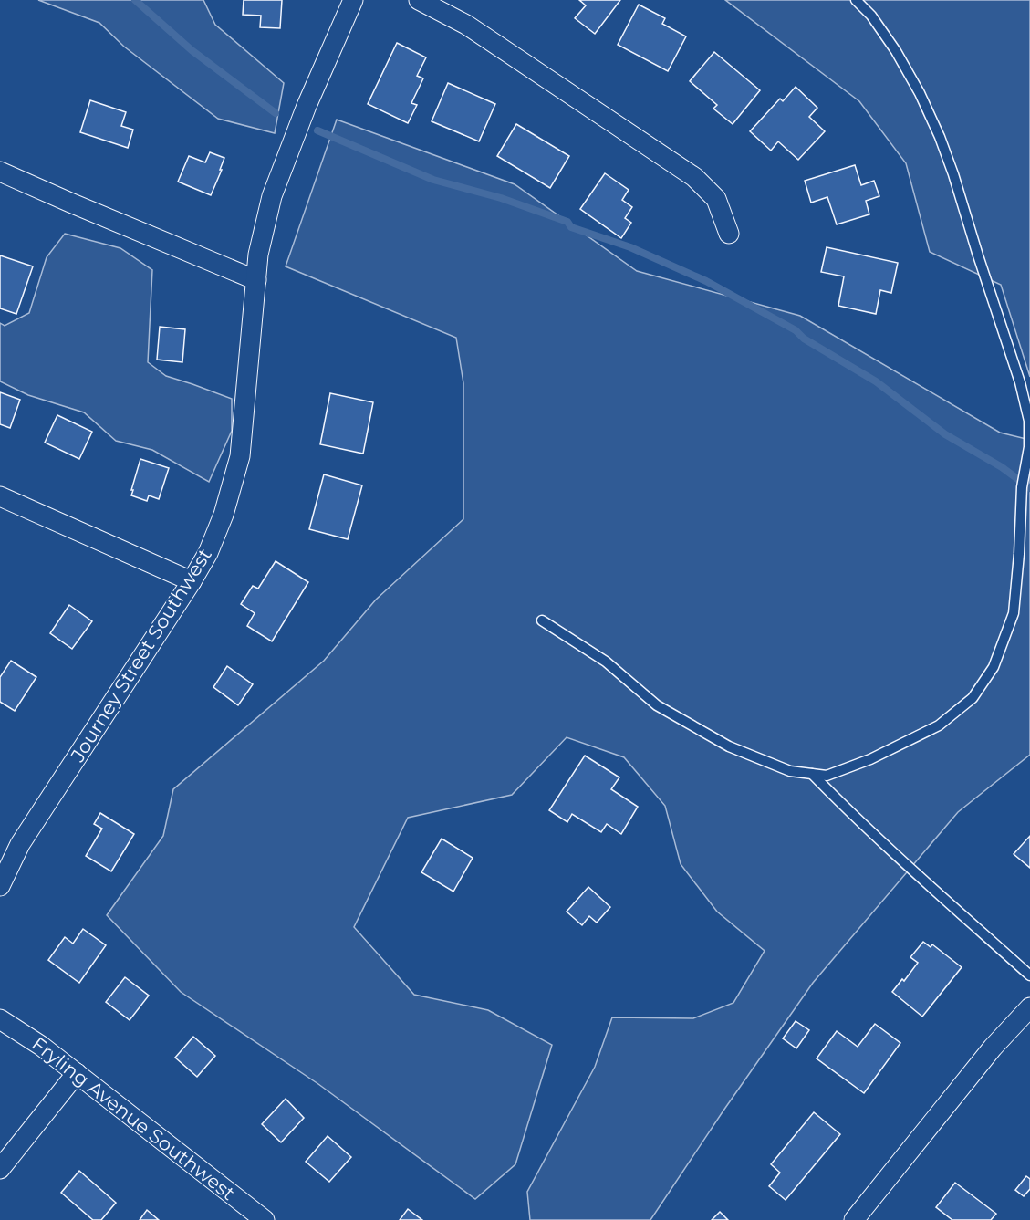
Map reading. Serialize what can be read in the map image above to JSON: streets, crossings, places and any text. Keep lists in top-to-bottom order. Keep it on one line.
{"streets":{"street":["Journey Street Southwest","Fryling Avenue Southwest"]}}
